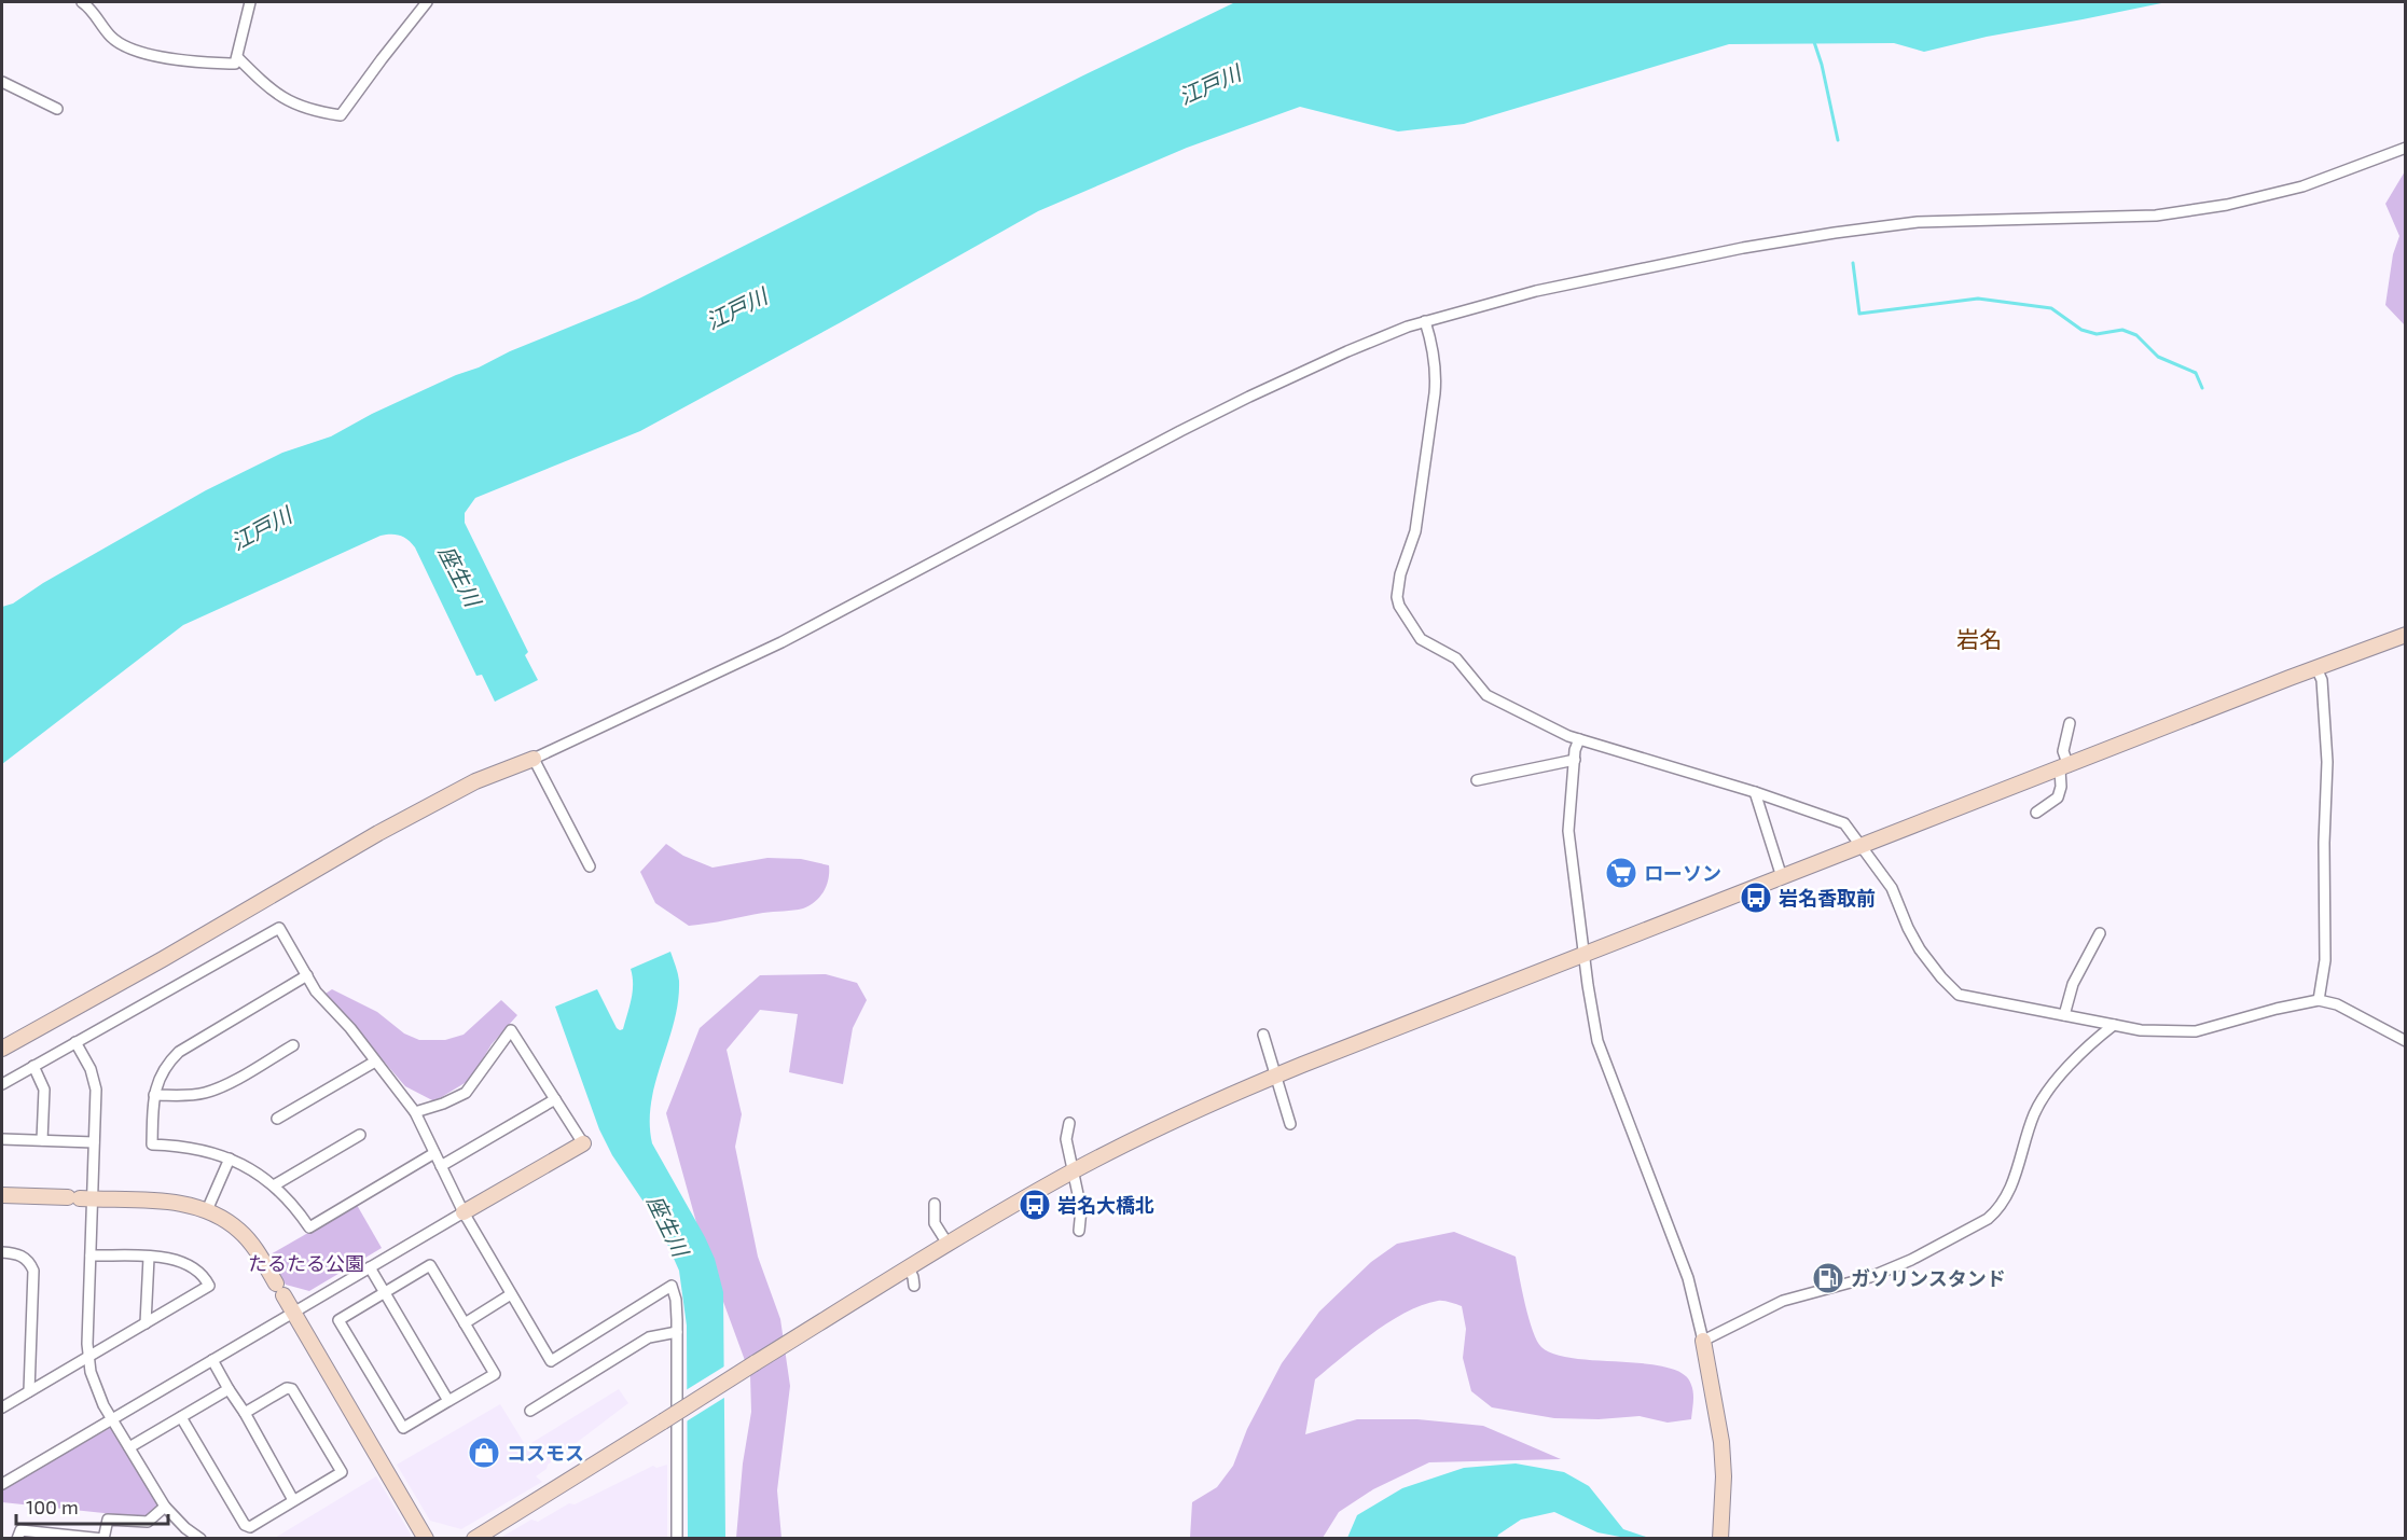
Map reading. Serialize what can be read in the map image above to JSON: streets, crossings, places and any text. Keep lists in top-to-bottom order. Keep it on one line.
{"districts":["岩名"],"water":["江戸川","座生川"],"parks":["たるたる公園"],"places":{"supermarket":["ローソン"],"bus stop":["岩名香取前","岩名大橋北"],"fuel station":["ガソリンスタンド"],"shop":["コスモス"]},"scale_bar":"100 m"}
